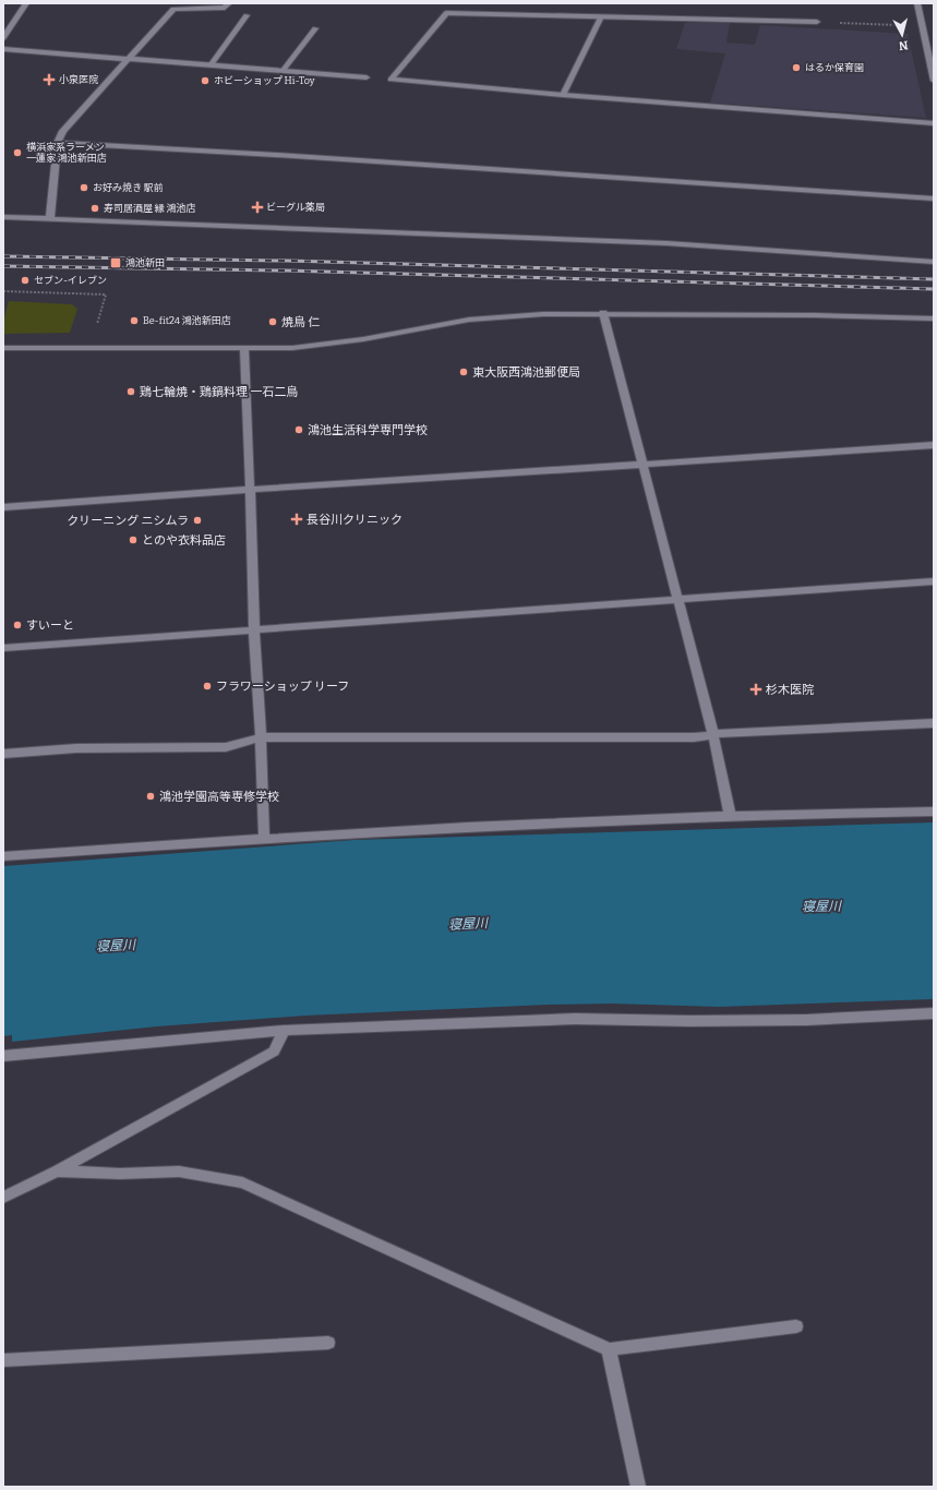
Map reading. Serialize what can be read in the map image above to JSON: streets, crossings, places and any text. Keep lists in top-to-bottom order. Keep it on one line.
{"water":["寝屋川"],"places":{"other":["はるか保育園","ホビーショップ Hi-Toy","横浜家系ラーメン 一蓮家 鴻池新田店","お好み焼き 駅前","寿司居酒屋 縁 鴻池店","セブン-イレブン","Be-fit24 鴻池新田店","焼鳥 仁","東大阪西鴻池郵便局","鶏七輪焼・鶏鍋料理 一石二鳥","鴻池生活科学専門学校","クリーニング ニシムラ","とのや衣料品店","すいーと","フラワーショップ リーフ","鴻池学園高等専修学校"],"health":["小泉医院","ビーグル薬局","長谷川クリニック","杉木医院"],"transit":["鴻池新田"]},"north":"bottom"}
